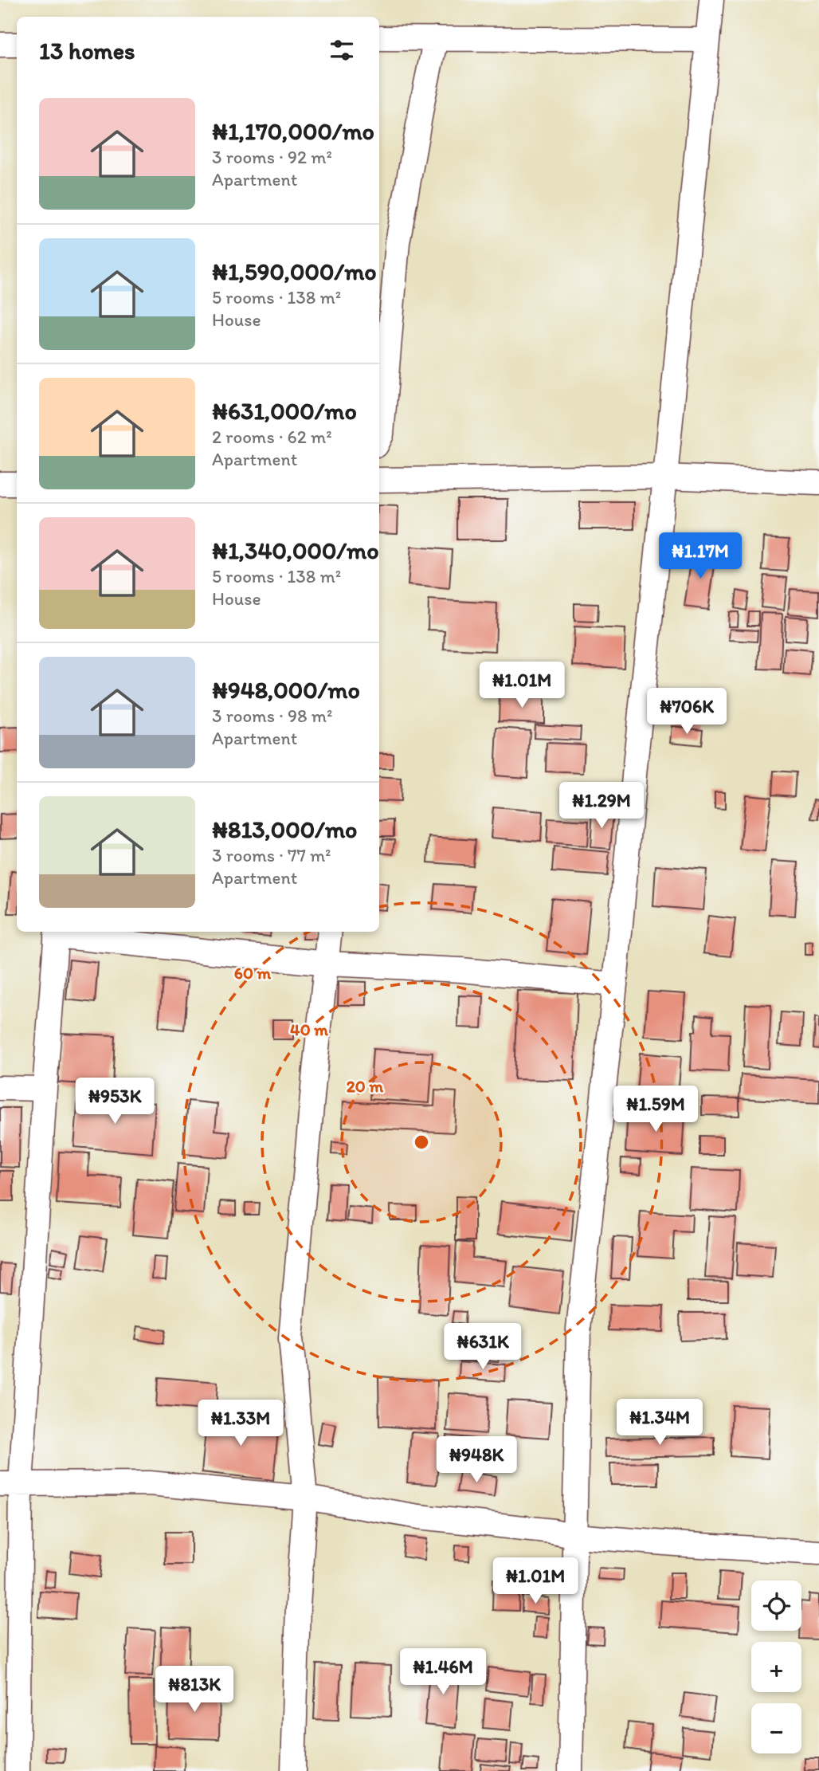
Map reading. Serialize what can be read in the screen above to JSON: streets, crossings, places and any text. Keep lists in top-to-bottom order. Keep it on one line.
{"page":{"heading":"13 homes","list":[{"name":"₦1,170,000/mo","note":"3 rooms · 92 m² · Apartment"},{"name":"₦1,590,000/mo","note":"5 rooms · 138 m² · House"},{"name":"₦631,000/mo","note":"2 rooms · 62 m² · Apartment"},{"name":"₦1,340,000/mo","note":"5 rooms · 138 m² · House"},{"name":"₦948,000/mo","note":"3 rooms · 98 m² · Apartment"},{"name":"₦813,000/mo","note":"3 rooms · 77 m² · Apartment"}],"price":["₦1.17M","₦1.01M","₦706K","₦1.29M","₦953K","₦1.59M","₦631K","₦1.34M","₦1.33M","₦948K","₦1.01M","₦1.46M","₦813K"],"map_buttons":["+","−"]},"rings":["60 m","40 m","20 m"]}
